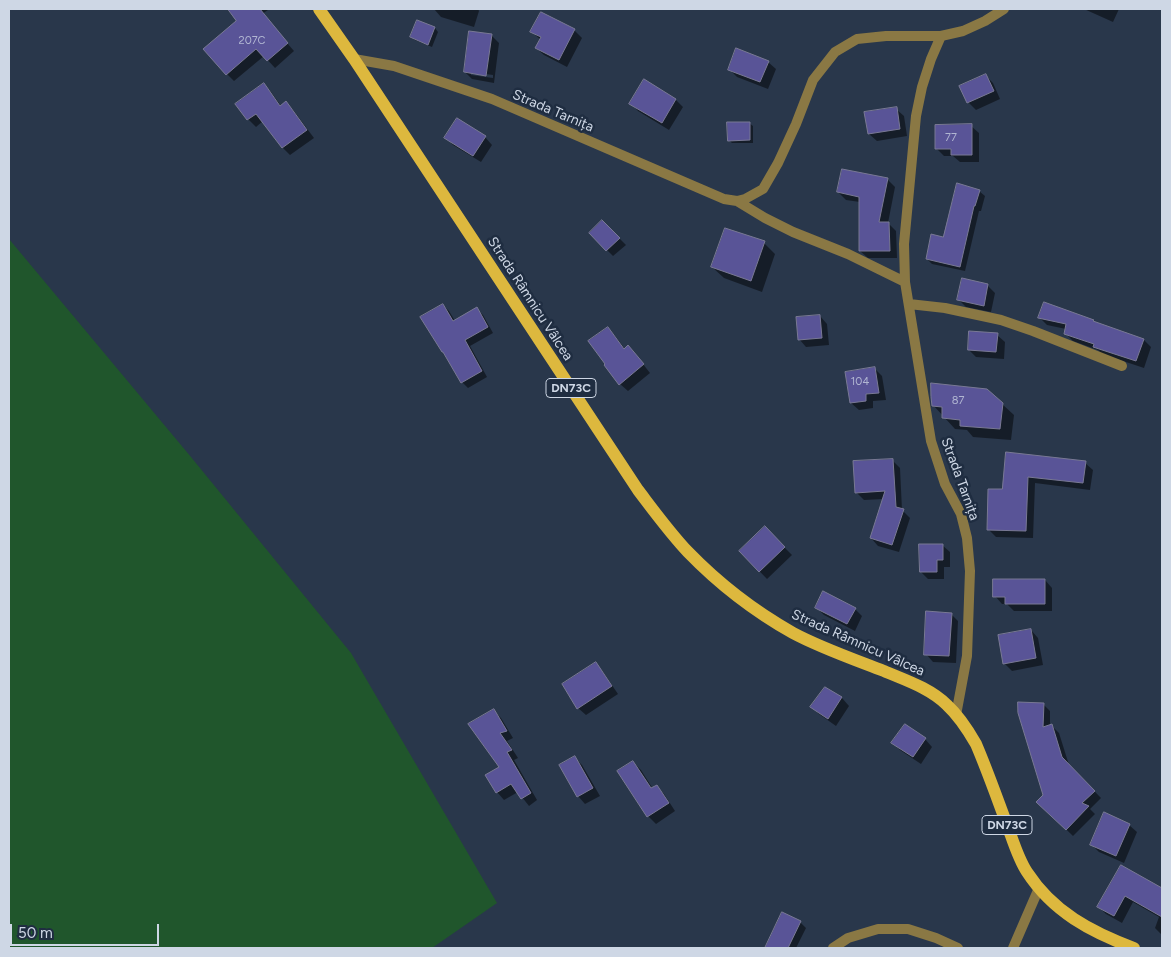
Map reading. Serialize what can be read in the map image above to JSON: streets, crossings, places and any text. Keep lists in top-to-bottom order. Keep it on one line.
{"streets":{"main road":["Strada Râmnicu Vâlcea","DN73C"],"street":["Strada Tarnița"]},"crossings":[["Strada Tarnița","Strada Râmnicu Vâlcea"]],"house_numbers":["207C","77","104","87"],"scale_bar":"50 m"}
